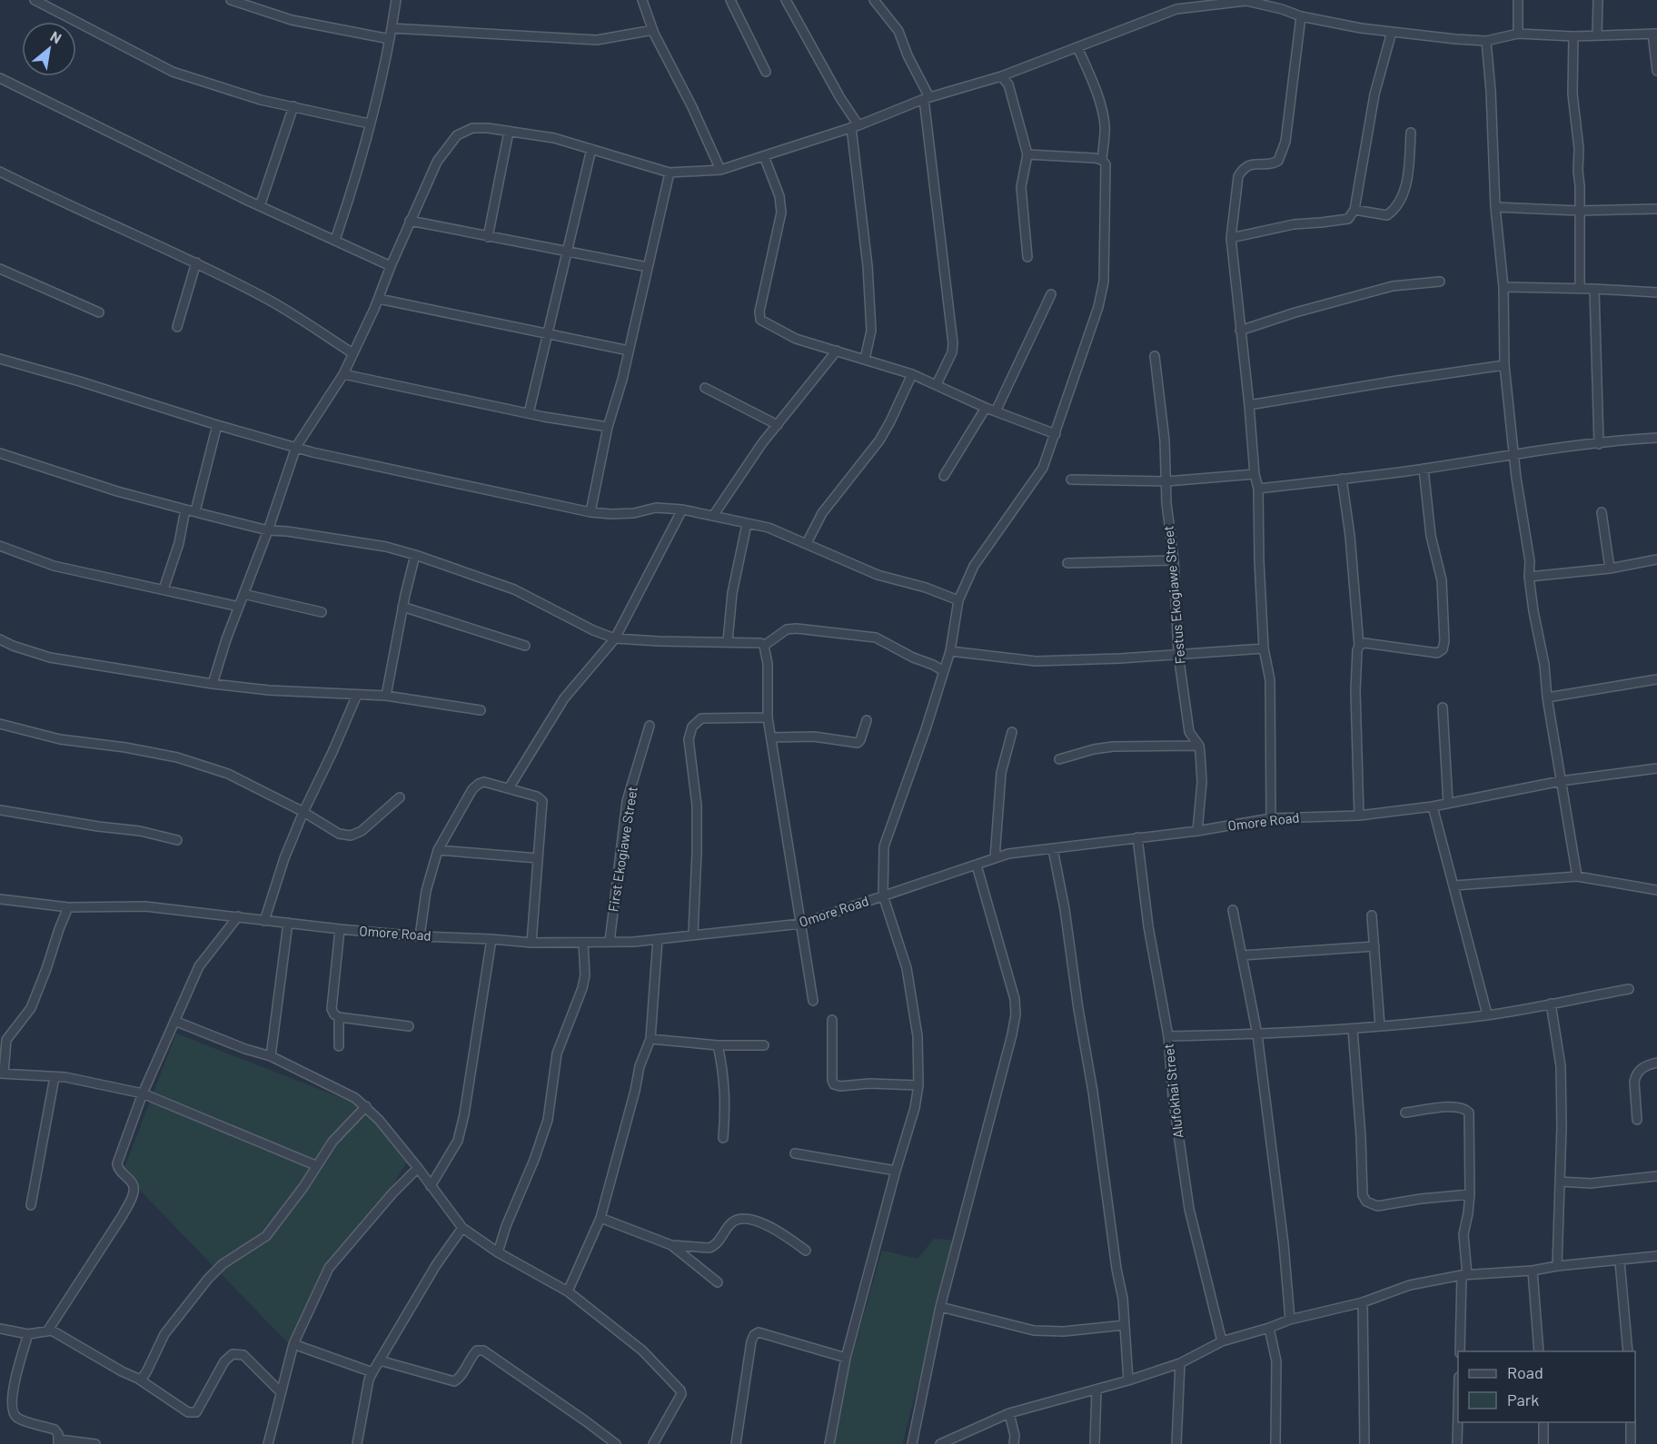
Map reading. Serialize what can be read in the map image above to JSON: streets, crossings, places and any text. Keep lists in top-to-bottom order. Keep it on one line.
{"streets":{"street":["Festus Ekogiawe Street","Omore Road","First Ekogiawe Street","Alufokhai Street"]},"crossings":[["Festus Ekogiawe Street","Omore Road"],["Omore Road","First Ekogiawe Street"],["Omore Road","Alufokhai Street"]],"legend":["Road","Park"],"north":"top right"}
